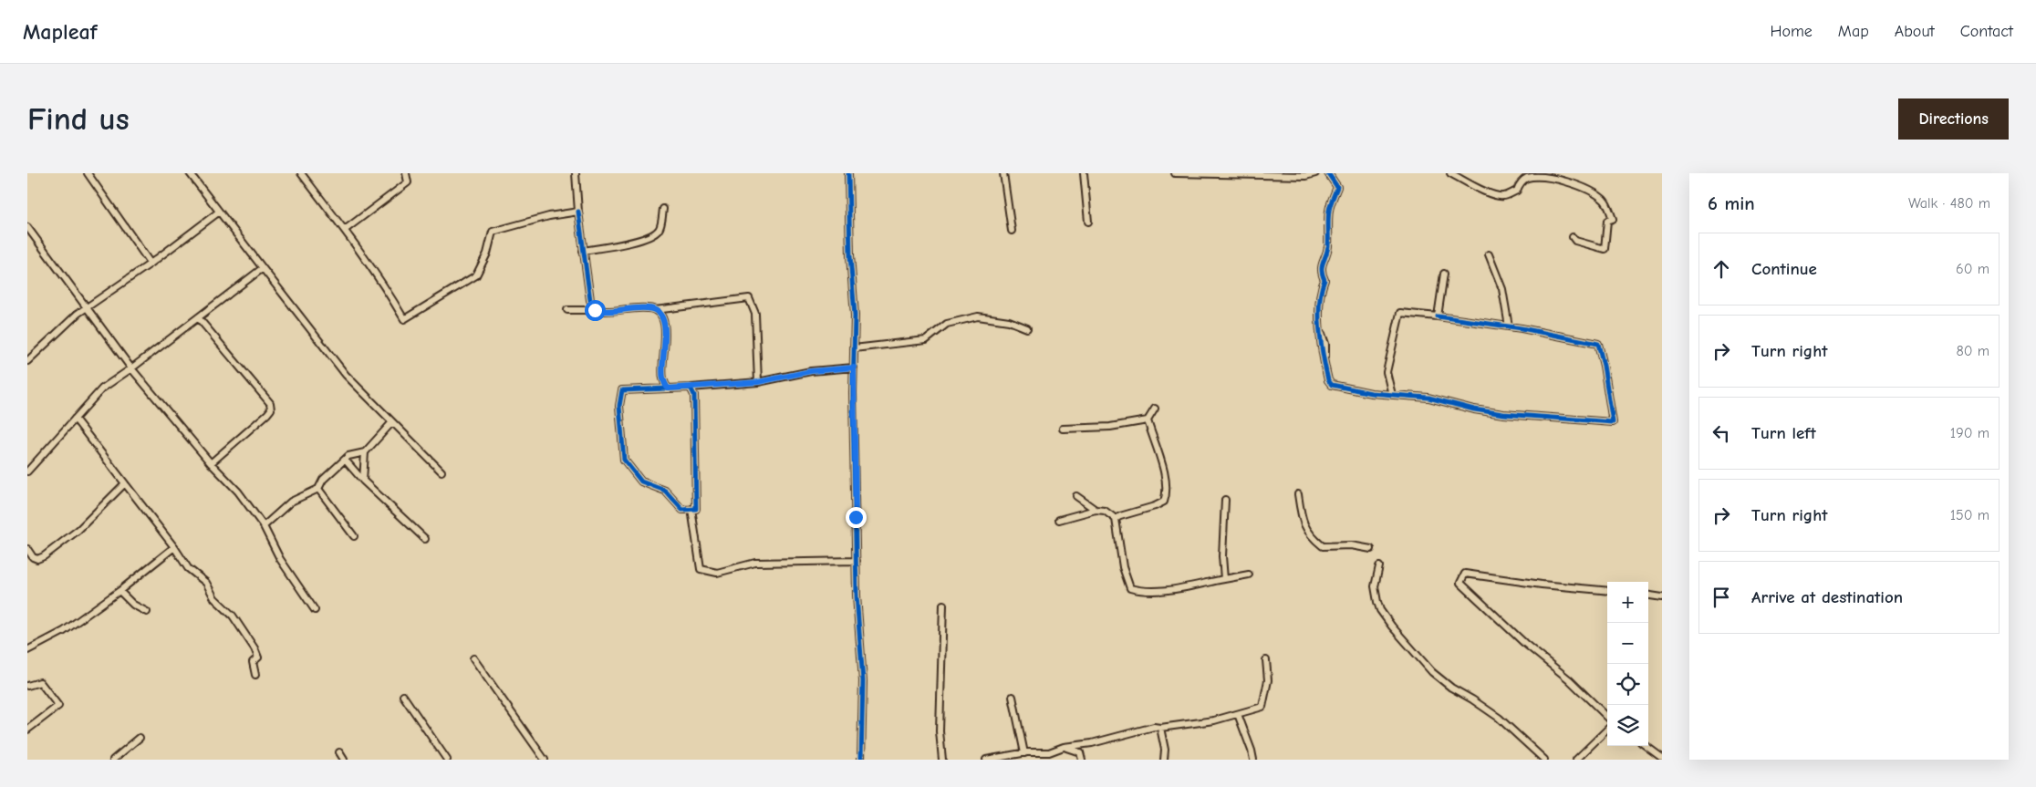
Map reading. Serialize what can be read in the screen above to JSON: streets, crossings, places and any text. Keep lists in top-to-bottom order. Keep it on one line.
{"page":{"header":"Mapleaf","nav":["Home","Map","About","Contact"],"buttons":"Directions","title":"Find us","heading":["6 min","Walk · 480 m"],"list":[["Continue","60 m"],["Turn right","80 m"],["Turn left","190 m"],["Turn right","150 m"],"Arrive at destination"],"map_buttons":["+","−"]}}
